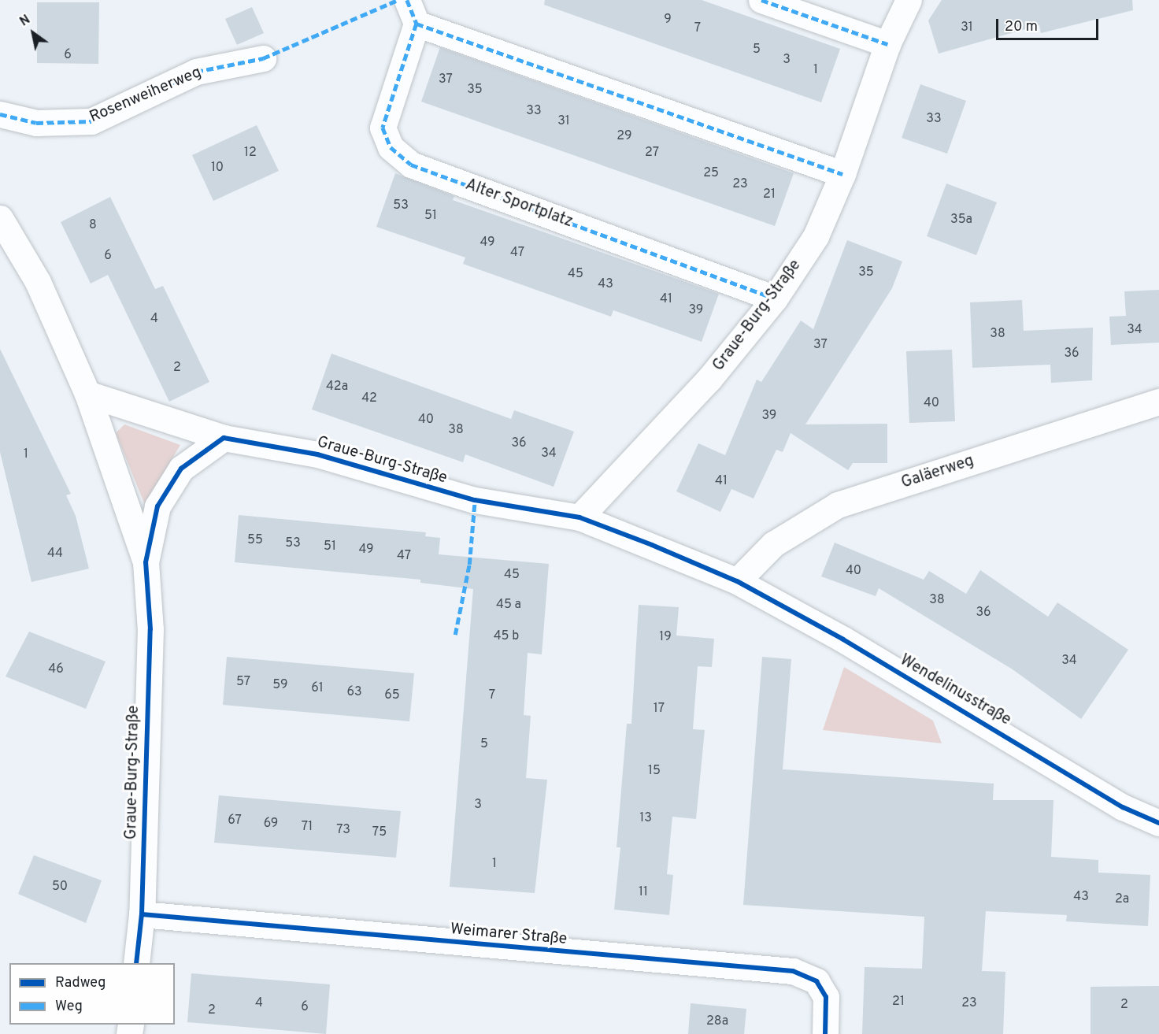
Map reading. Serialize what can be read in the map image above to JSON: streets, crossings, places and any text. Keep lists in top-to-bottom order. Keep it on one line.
{"streets":{"street":["Rosenweiherweg","Alter Sportplatz","Graue-Burg-Straße","Galäerweg","Wendelinusstraße","Weimarer Straße"]},"crossings":[["Alter Sportplatz","Graue-Burg-Straße"],["Graue-Burg-Straße","Galäerweg"],["Graue-Burg-Straße","Wendelinusstraße"],["Graue-Burg-Straße","Weimarer Straße"],["Galäerweg","Wendelinusstraße"]],"house_numbers":["9","31","7","5","6","3","1","37","35","33","33","31","29","12","27","10","25","23","21","53","51","35a","8","49","47","6","35","45","43","41","39","4","34","38","37","36","2","42a","42","40","39","40","38","36","34","1","41","55","53","51","49","44","47","40","45","38","45 a","36","45 b","19","34","46","57","59","61","63","65","7","17","5","15","3","13","67","69","71","73","75","1","50","11","43","2a","21","4","23","2","6","2","28a"],"legend":["Radweg","Weg"],"scale_bar":"20 m","north":"top left"}
